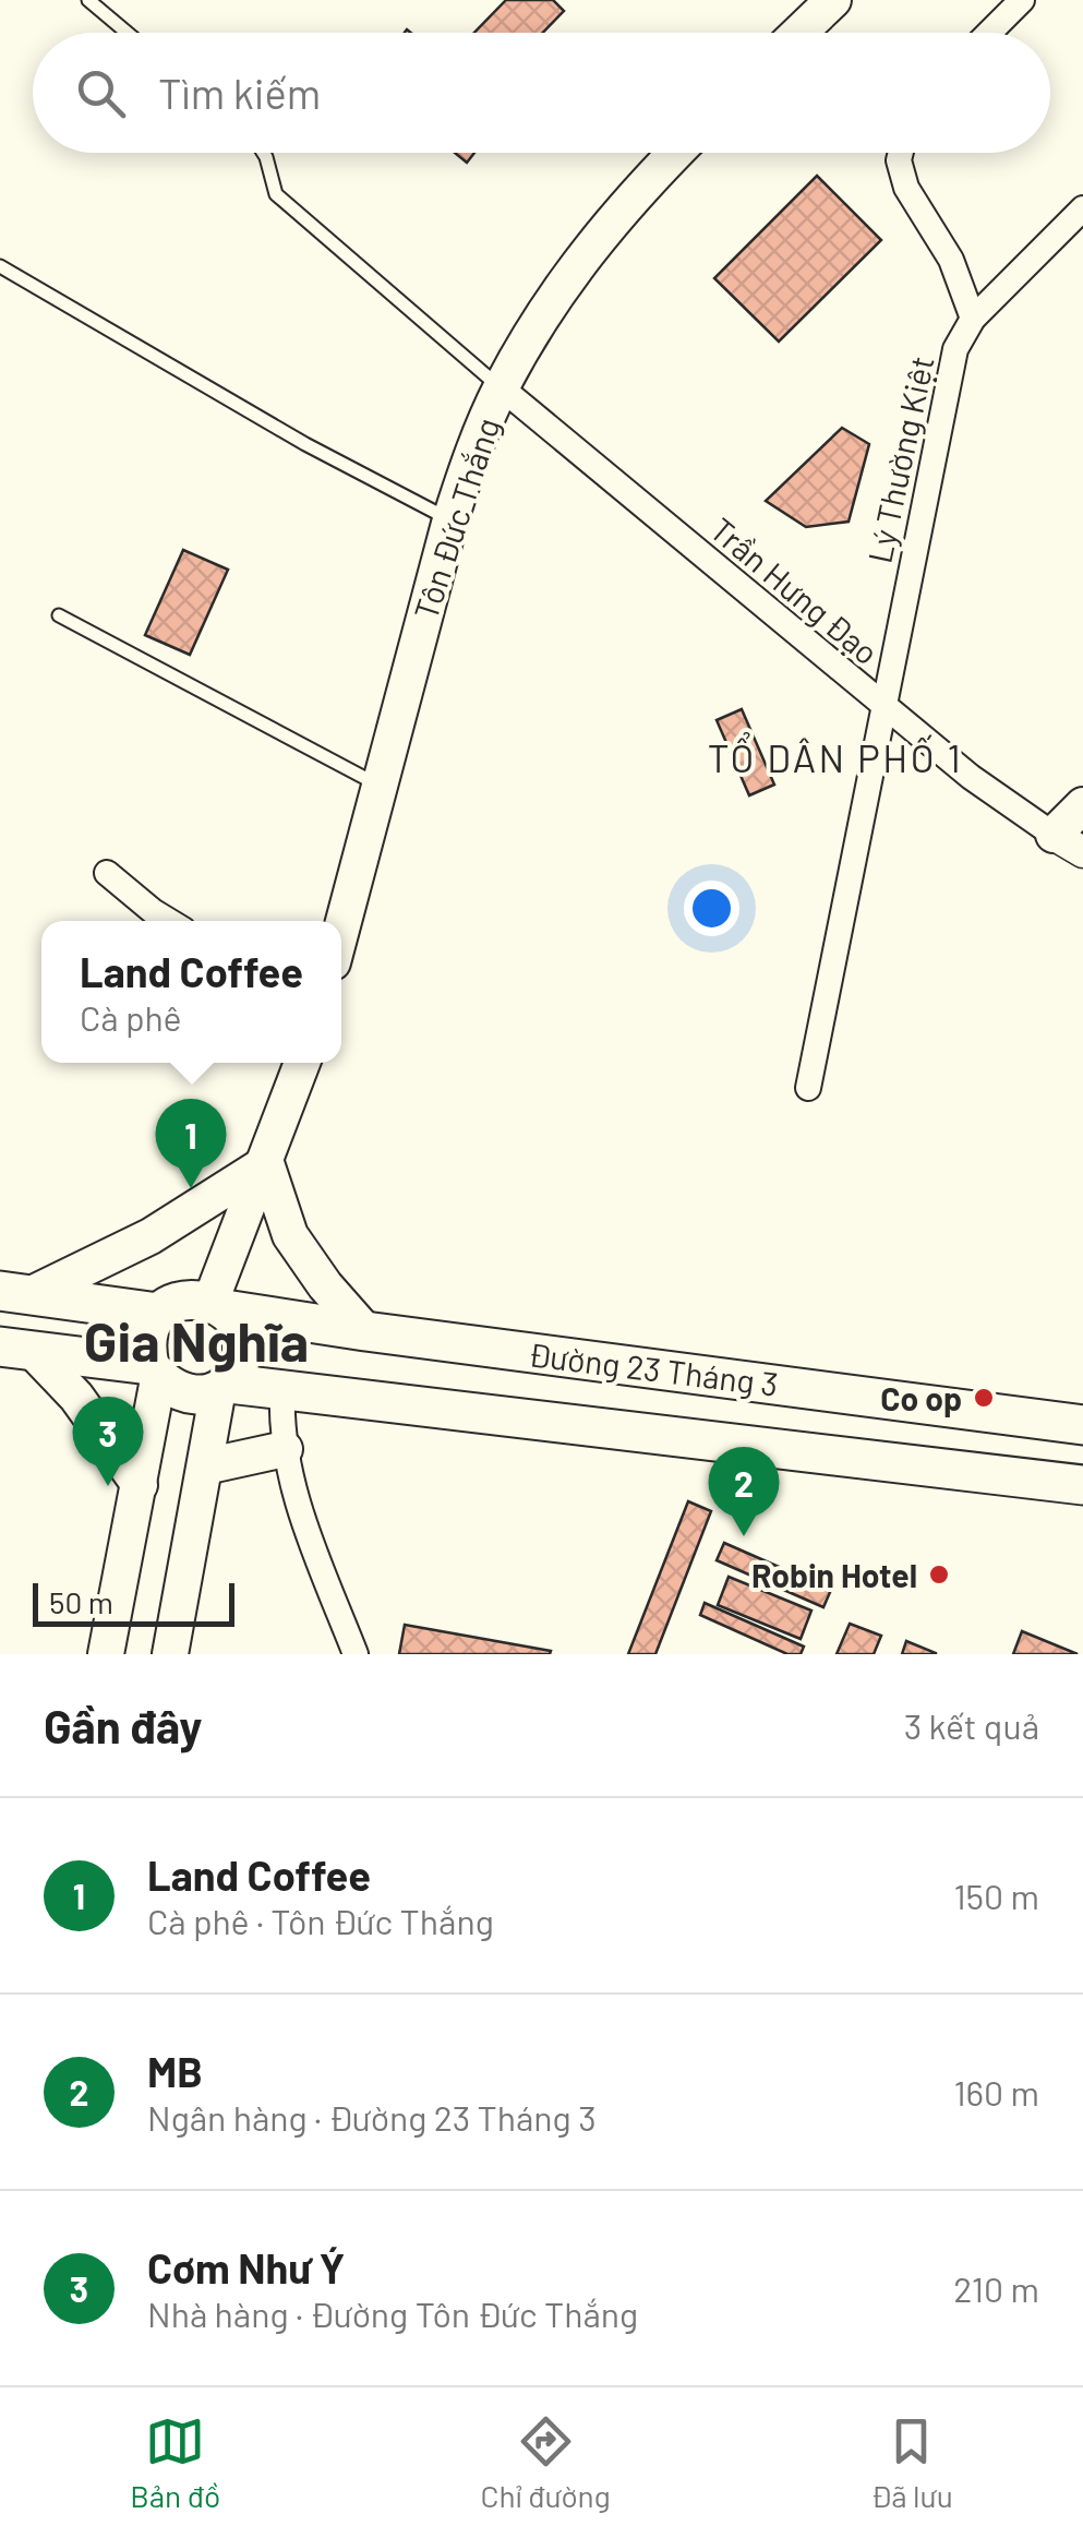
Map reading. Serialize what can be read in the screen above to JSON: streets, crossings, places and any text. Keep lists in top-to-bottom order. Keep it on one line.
{"streets":{"main road":["Tôn Đức Thắng","Đường 23 Tháng 3"],"street":["Lý Thường Kiệt","Trần Hưng Đạo"]},"crossings":[["Lý Thường Kiệt","Trần Hưng Đạo"],["Tôn Đức Thắng","Trần Hưng Đạo"]],"districts":["TỔ DÂN PHỐ 1","Gia Nghĩa"],"places":["Co op","Robin Hotel"],"scale_bar":"50 m","page":{"search":"Tìm kiếm","popup":["Land Coffee","Cà phê"],"pins":["1","3","2"],"scale":"50 m","heading":["Gần đây","3 kết quả"],"list":[{"mark":"1","name":"Land Coffee","note":"Cà phê · Tôn Đức Thắng","value":"150 m"},{"mark":"2","name":"MB","note":"Ngân hàng · Đường 23 Tháng 3","value":"160 m"},{"mark":"3","name":"Cơm Như Ý","note":"Nhà hàng · Đường Tôn Đức Thắng","value":"210 m"}],"nav":["Bản đồ","Chỉ đường","Đã lưu"]}}
